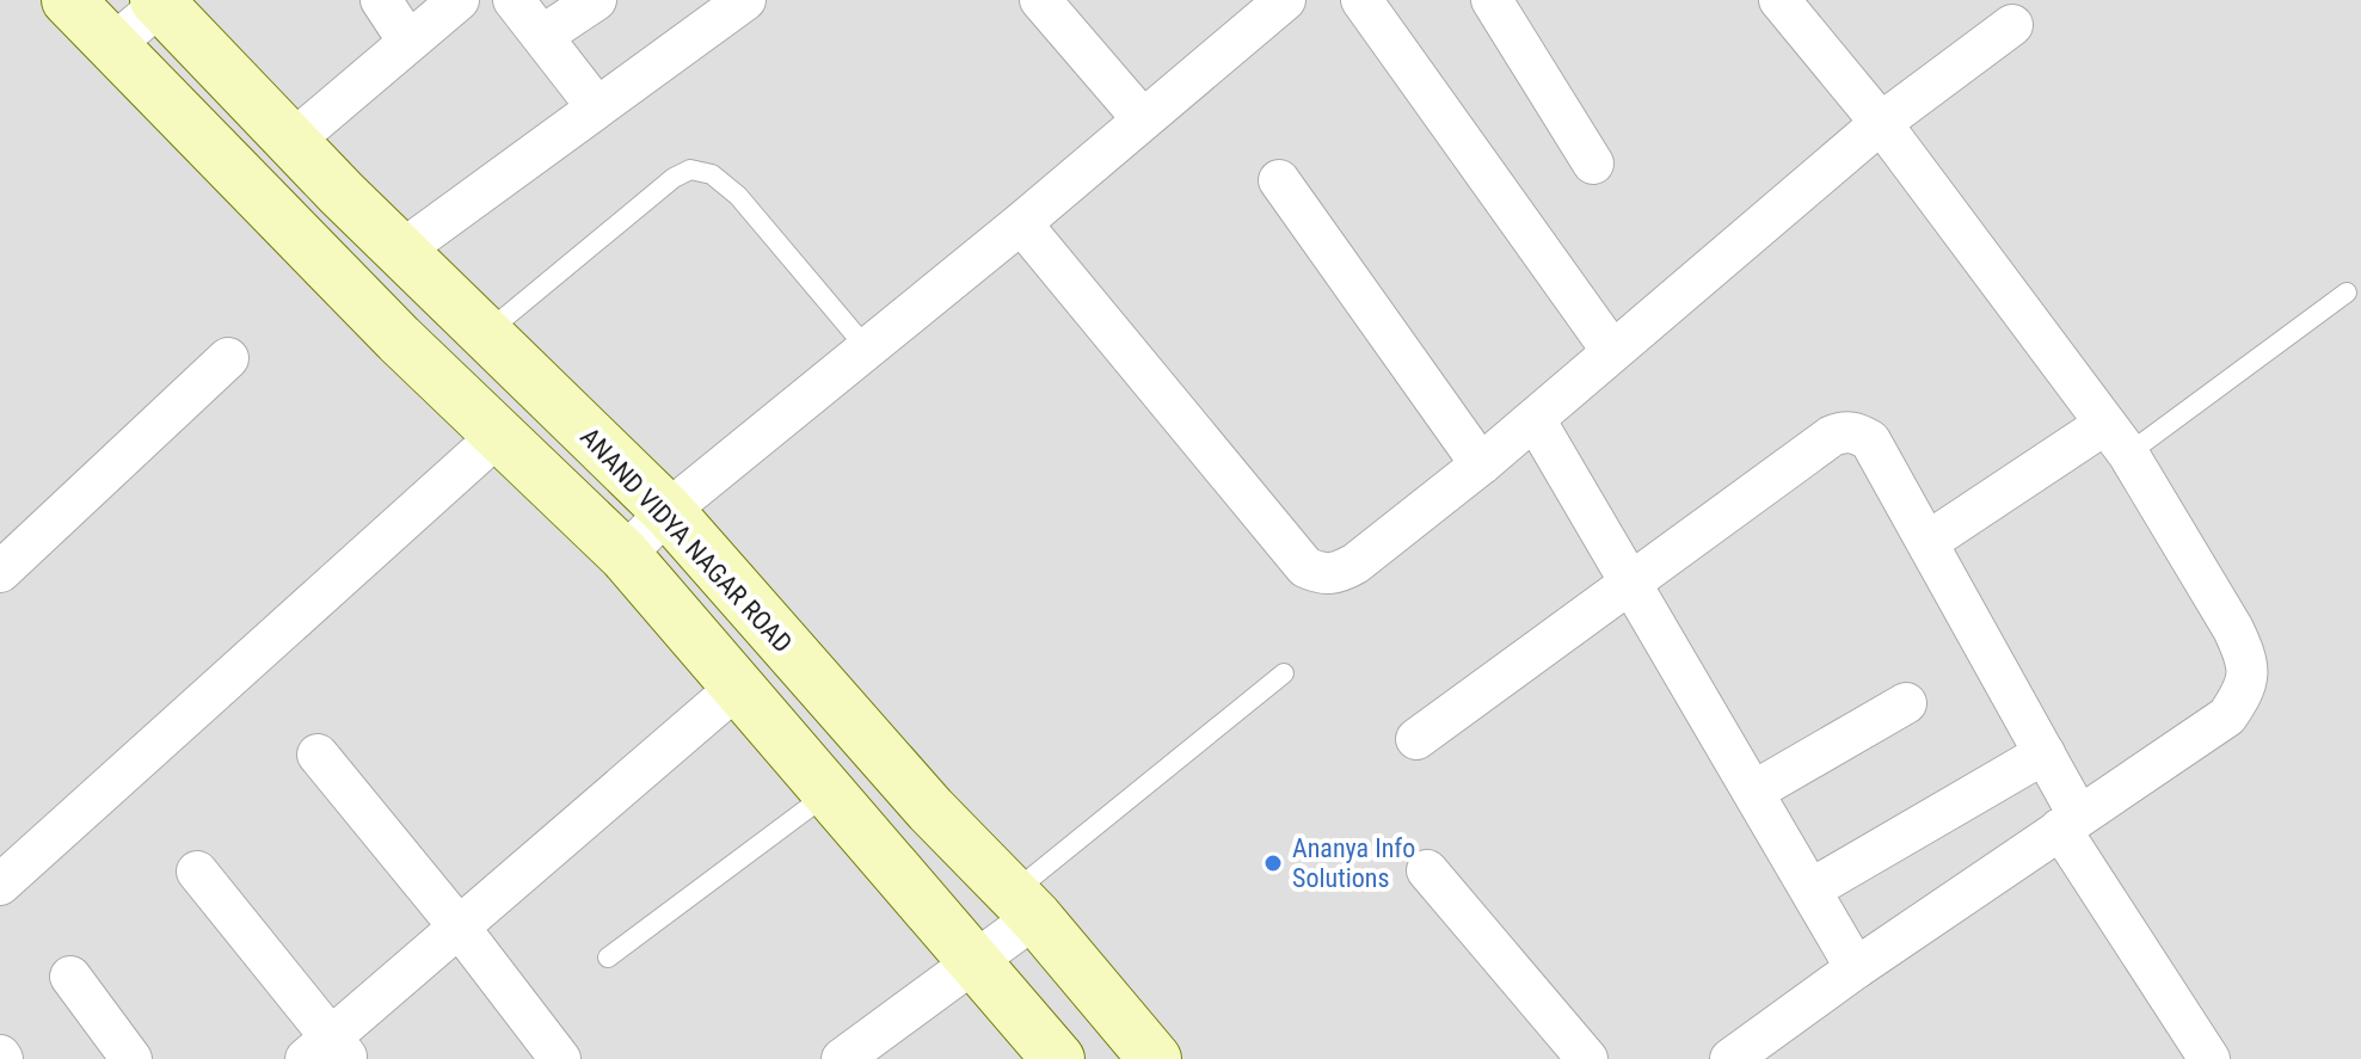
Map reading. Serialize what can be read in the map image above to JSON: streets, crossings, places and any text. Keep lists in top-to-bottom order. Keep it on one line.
{"streets":{"main road":["ANAND VIDYA NAGAR ROAD"]},"places":["Ananya Info Solutions"]}
